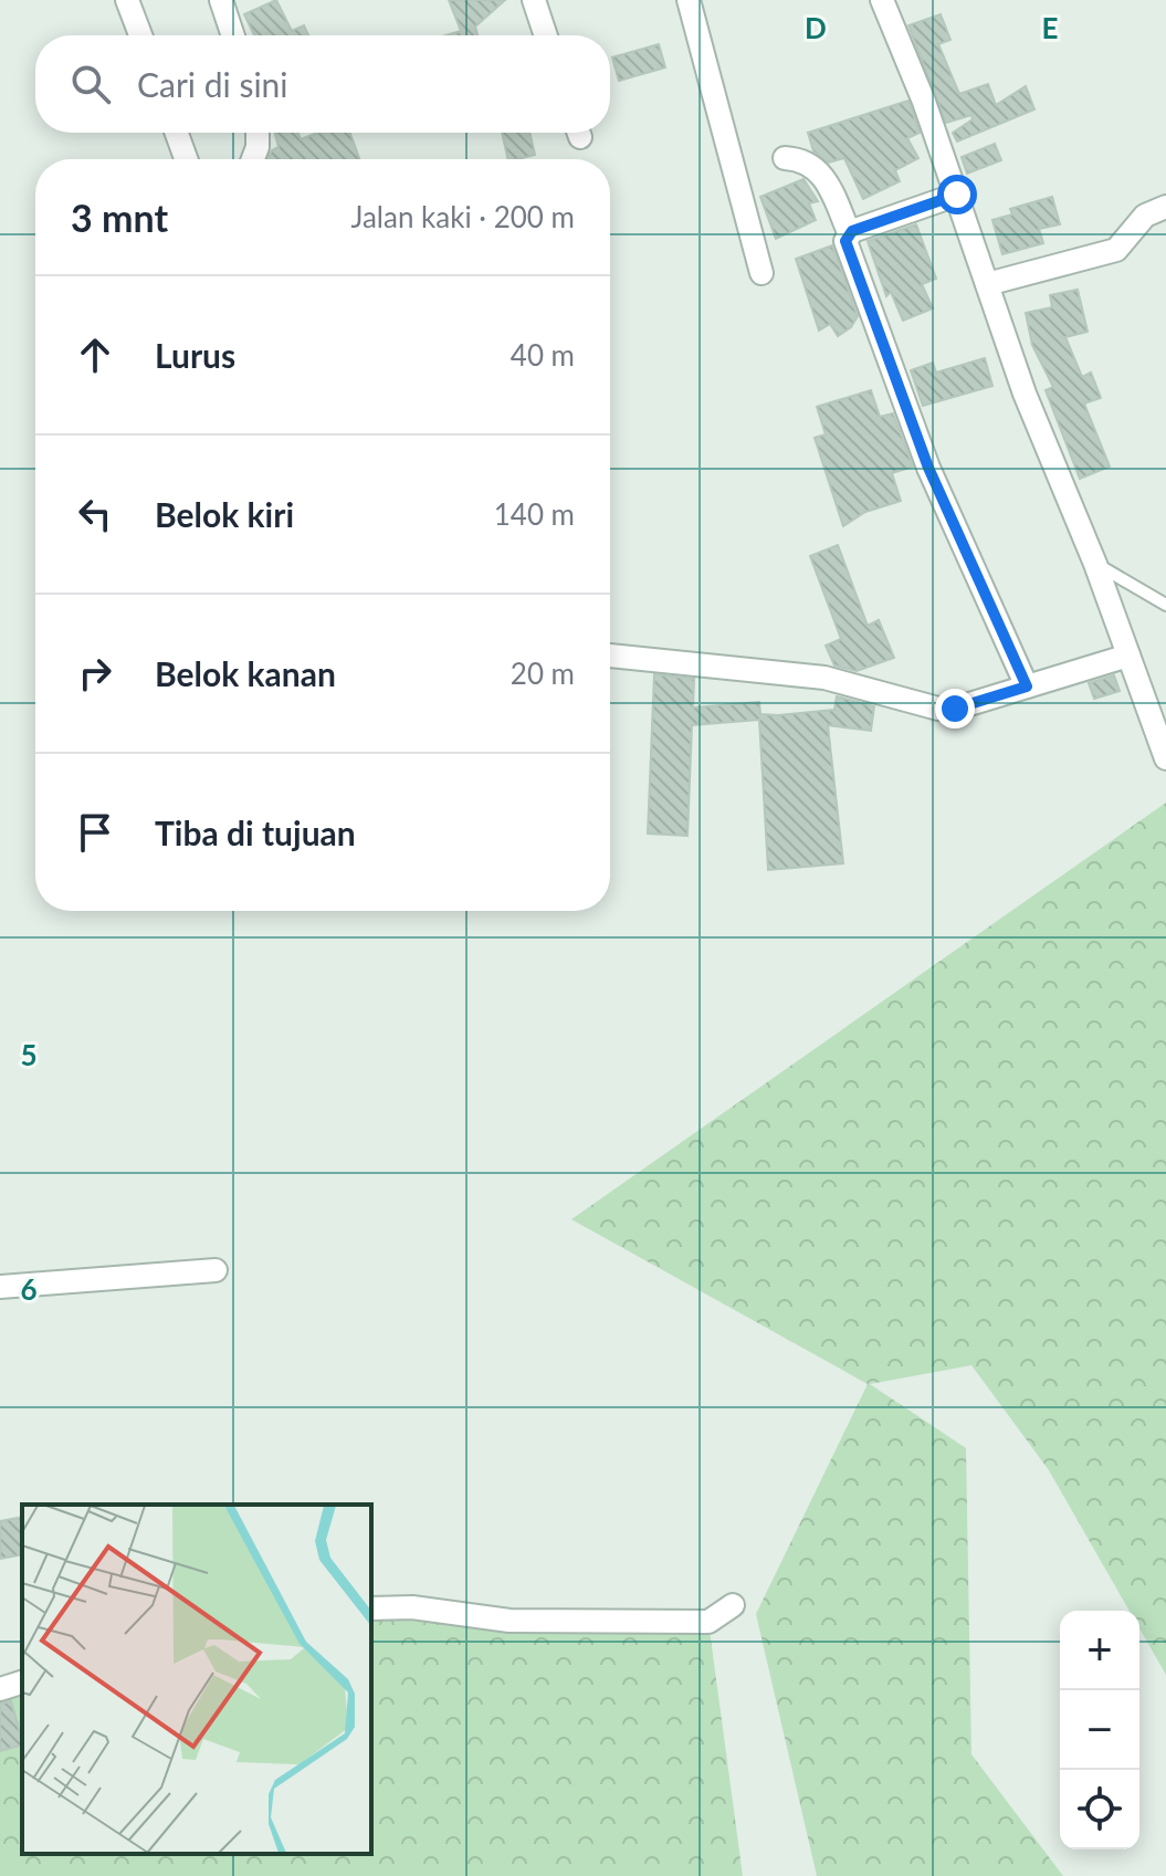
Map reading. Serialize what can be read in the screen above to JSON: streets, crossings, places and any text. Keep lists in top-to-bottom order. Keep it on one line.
{"page":{"search":"Cari di sini","heading":["3 mnt","Jalan kaki · 200 m"],"list":[["Lurus","40 m"],["Belok kiri","140 m"],["Belok kanan","20 m"],"Tiba di tujuan"],"map_buttons":["+","−"]},"grid":{"columns":["D","E"],"rows":["5","6"]}}
